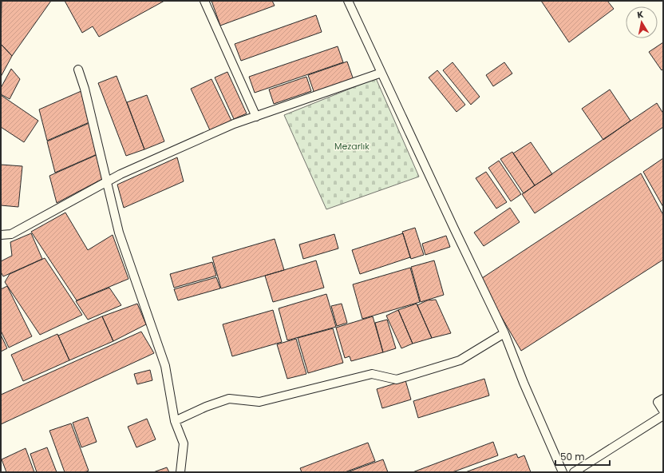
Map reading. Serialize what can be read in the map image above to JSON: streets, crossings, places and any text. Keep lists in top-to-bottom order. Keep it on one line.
{"parks":["Mezarlık"],"scale_bar":"50 m","north":"top"}
